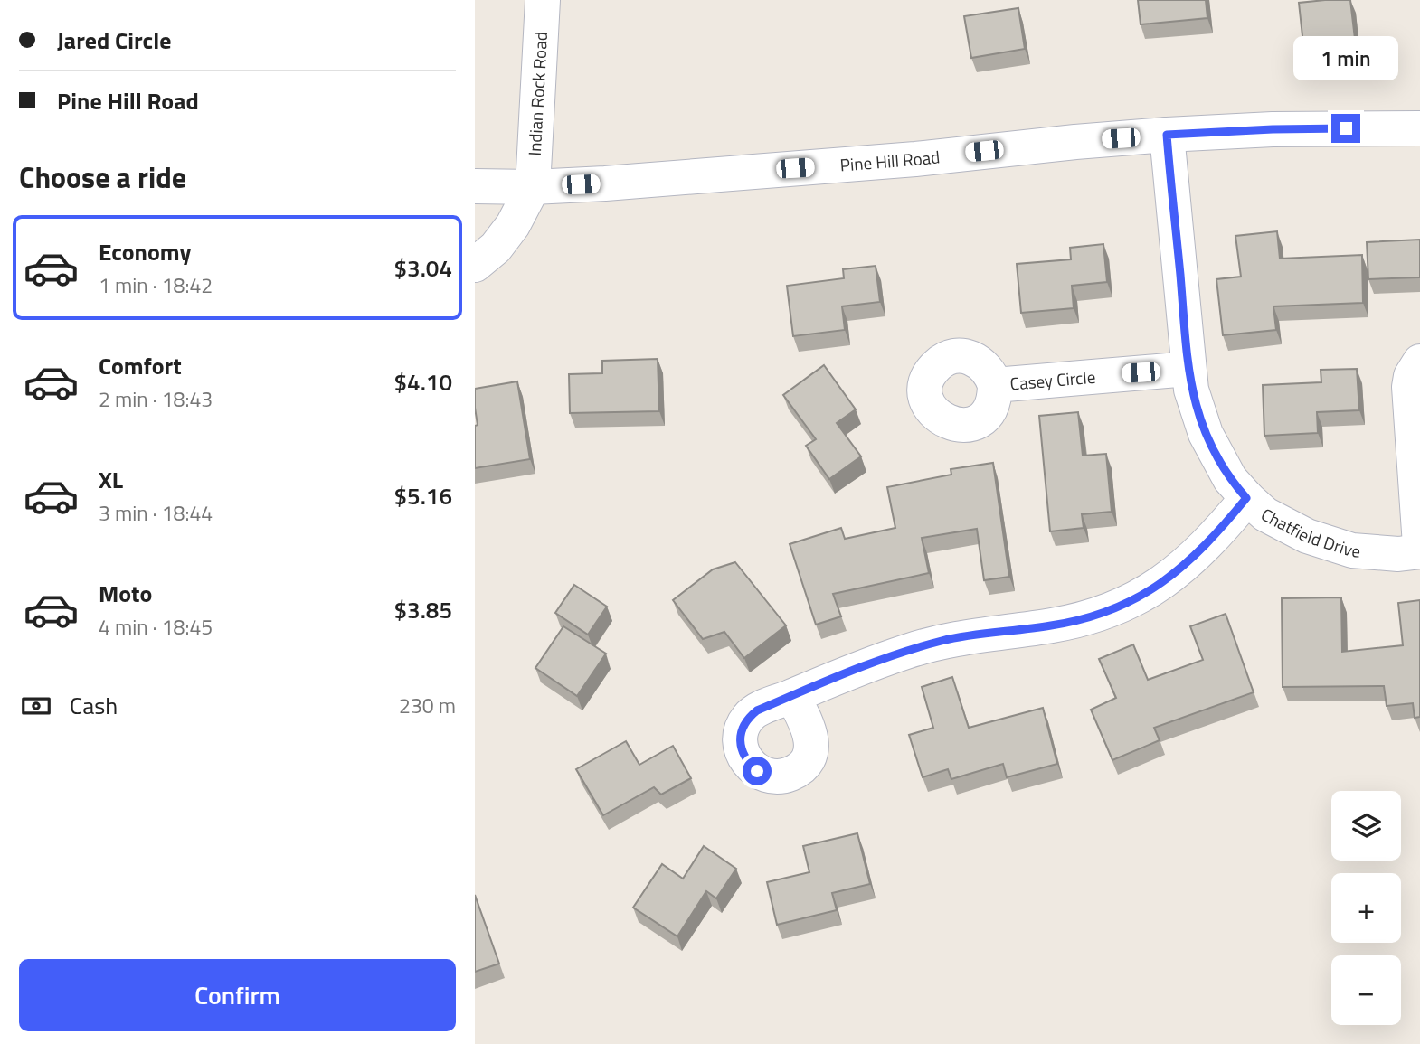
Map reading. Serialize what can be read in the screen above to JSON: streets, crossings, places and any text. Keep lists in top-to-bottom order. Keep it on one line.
{"streets":{"street":["Indian Rock Road","Pine Hill Road","Casey Circle","Chatfield Drive"]},"crossings":[["Indian Rock Road","Pine Hill Road"],["Pine Hill Road","Chatfield Drive"],["Casey Circle","Chatfield Drive"]],"page":{"banner":["Jared Circle","Pine Hill Road"],"bubble":"1 min","heading":"Choose a ride","list":[{"name":"Economy","note":"1 min · 18:42","value":"$3.04"},{"name":"Comfort","note":"2 min · 18:43","value":"$4.10"},{"name":"XL","note":"3 min · 18:44","value":"$5.16"},{"name":"Moto","note":"4 min · 18:45","value":"$3.85"}],"pay":["Cash","230 m"],"map_buttons":["+","−"],"buttons":"Confirm"}}
